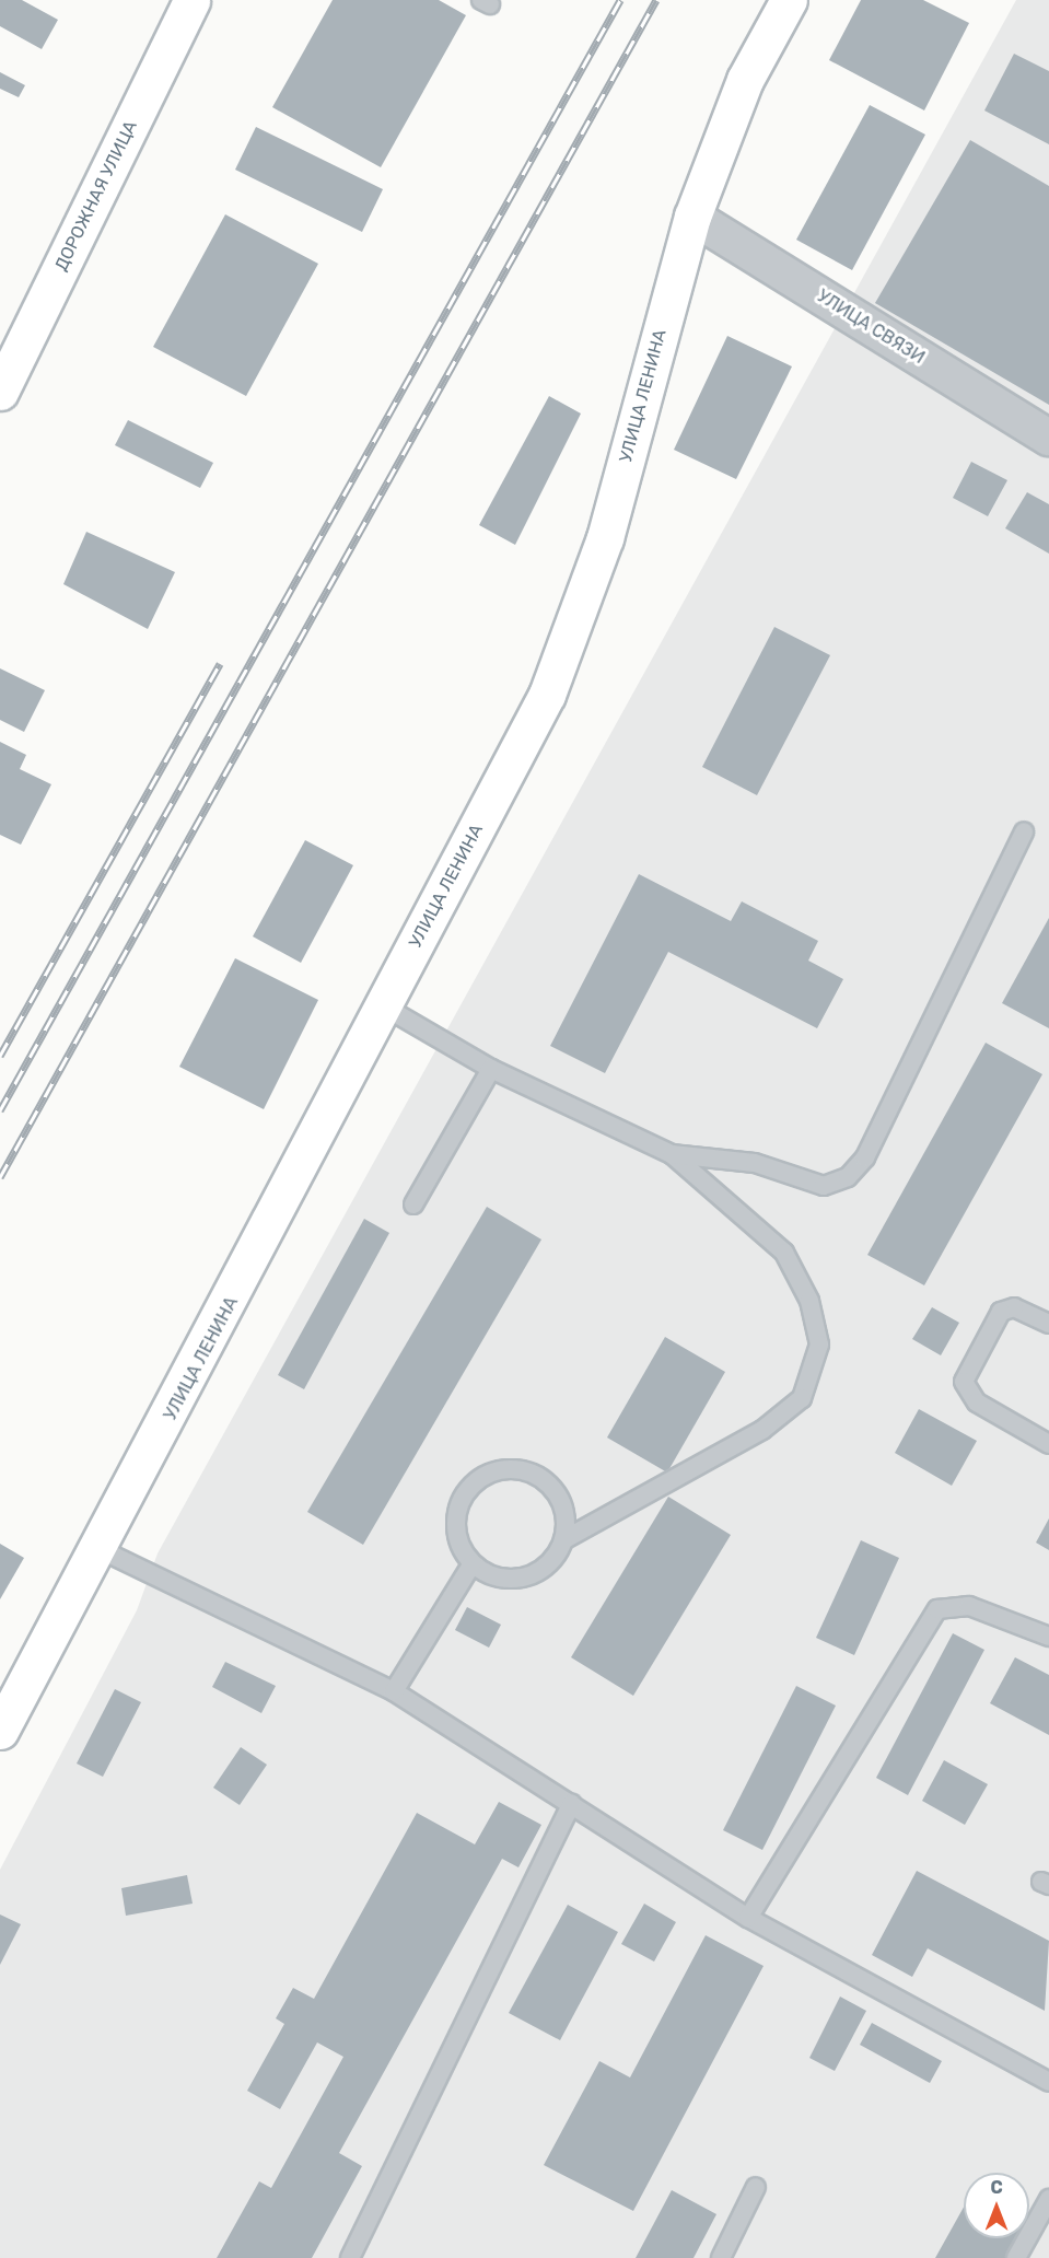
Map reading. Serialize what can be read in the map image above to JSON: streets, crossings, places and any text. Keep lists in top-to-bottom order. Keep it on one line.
{"streets":{"street":["ДОРОЖНАЯ УЛИЦА","УЛИЦА СВЯЗИ","УЛИЦА ЛЕНИНА"]},"crossings":[["УЛИЦА СВЯЗИ","УЛИЦА ЛЕНИНА"]],"north":"top"}
